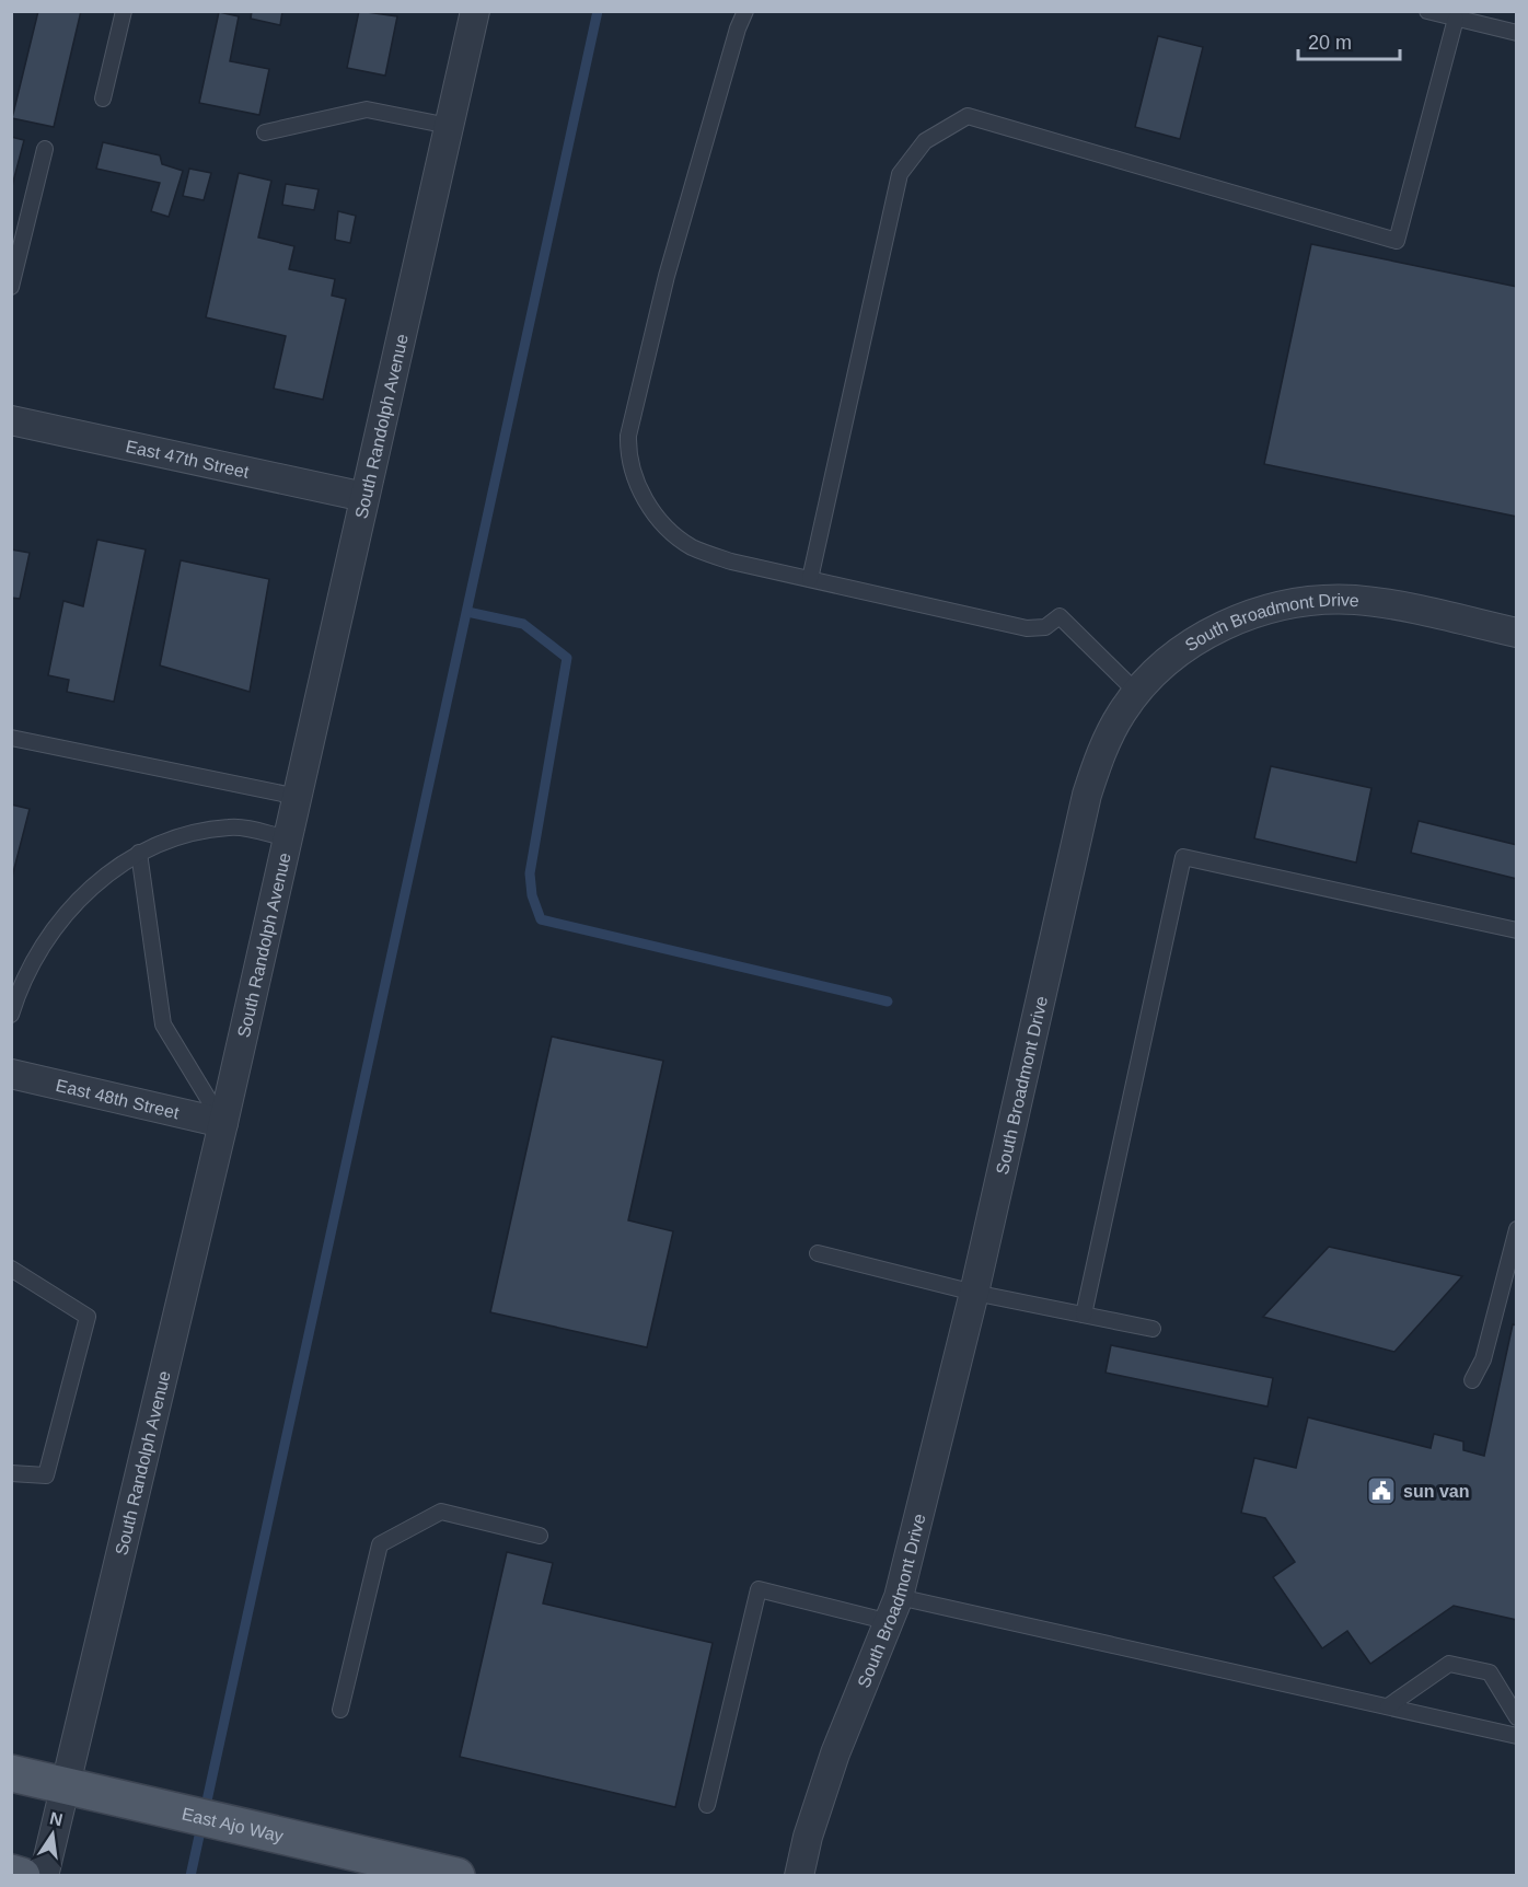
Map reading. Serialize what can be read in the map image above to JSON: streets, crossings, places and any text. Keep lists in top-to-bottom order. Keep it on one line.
{"streets":{"main road":["East Ajo Way"],"street":["South Randolph Avenue","East 47th Street","South Broadmont Drive","East 48th Street"]},"crossings":[["South Randolph Avenue","East 47th Street"],["South Randolph Avenue","East 48th Street"],["South Randolph Avenue","East Ajo Way"]],"places":{"public building":["sun van"]},"scale_bar":"20 m","north":"top"}
